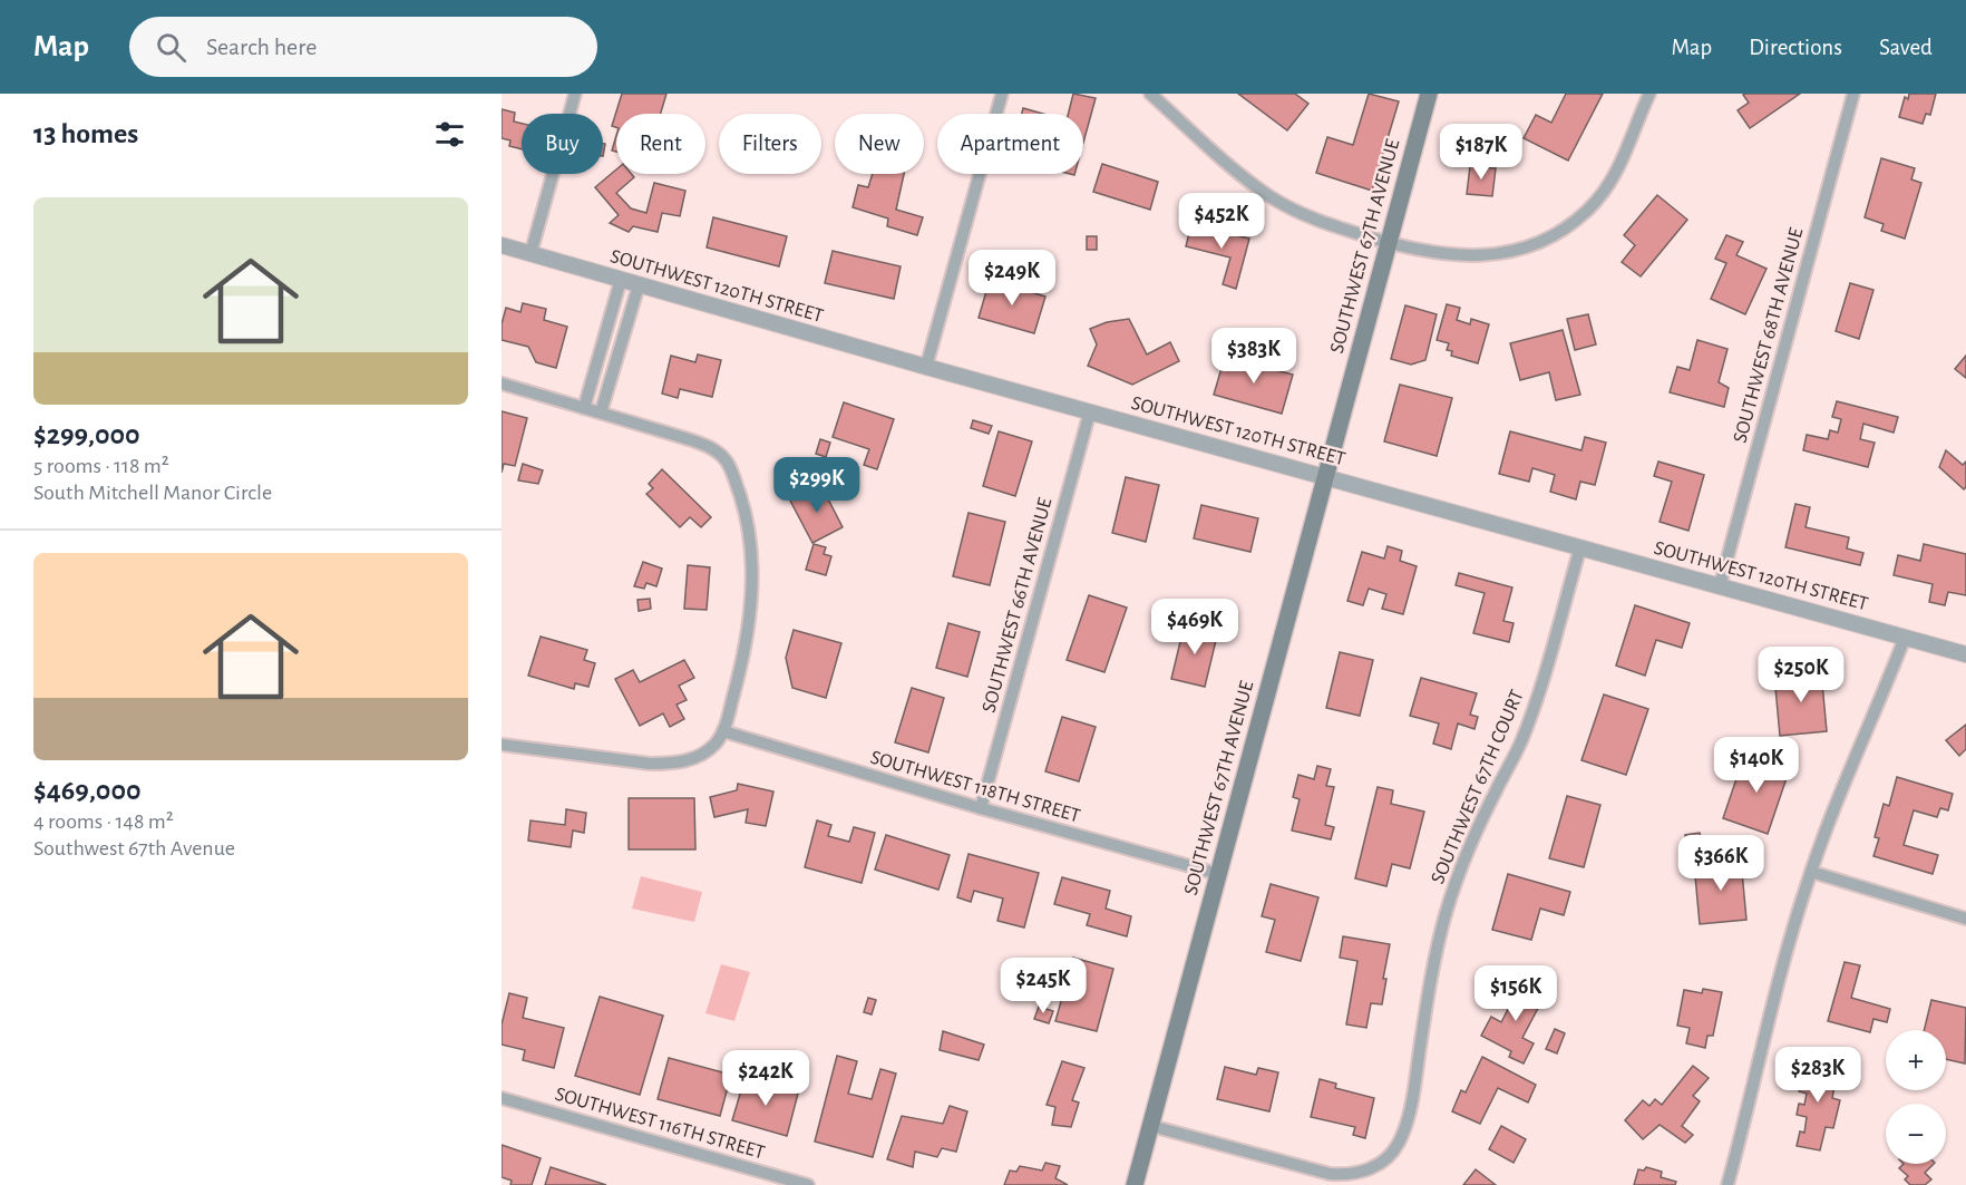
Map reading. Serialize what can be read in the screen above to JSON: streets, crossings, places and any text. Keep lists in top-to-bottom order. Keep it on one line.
{"streets":{"main road":["SOUTHWEST 67TH AVENUE"],"street":["SOUTHWEST 120TH STREET","SOUTHWEST 68TH AVENUE","SOUTHWEST 66TH AVENUE","SOUTHWEST 118TH STREET","SOUTHWEST 67TH COURT","SOUTHWEST 116TH STREET"]},"crossings":[["SOUTHWEST 67TH AVENUE","SOUTHWEST 120TH STREET"],["SOUTHWEST 67TH AVENUE","SOUTHWEST 118TH STREET"],["SOUTHWEST 67TH AVENUE","SOUTHWEST 67TH COURT"],["SOUTHWEST 120TH STREET","SOUTHWEST 68TH AVENUE"],["SOUTHWEST 120TH STREET","SOUTHWEST 66TH AVENUE"],["SOUTHWEST 120TH STREET","SOUTHWEST 67TH COURT"],["SOUTHWEST 66TH AVENUE","SOUTHWEST 118TH STREET"]],"page":{"header":"Map","search":"Search here","nav":["Map","Directions","Saved"],"heading":"13 homes","chip":["Buy","Rent","Filters","New","Apartment"],"price":["$187K","$452K","$249K","$383K","$299K","$469K","$250K","$140K","$366K","$245K","$156K","$283K","$242K"],"list":[{"name":"$299,000","note":"5 rooms · 118 m² · South Mitchell Manor Circle"},{"name":"$469,000","note":"4 rooms · 148 m² · Southwest 67th Avenue"}],"map_buttons":["+","−"]}}
